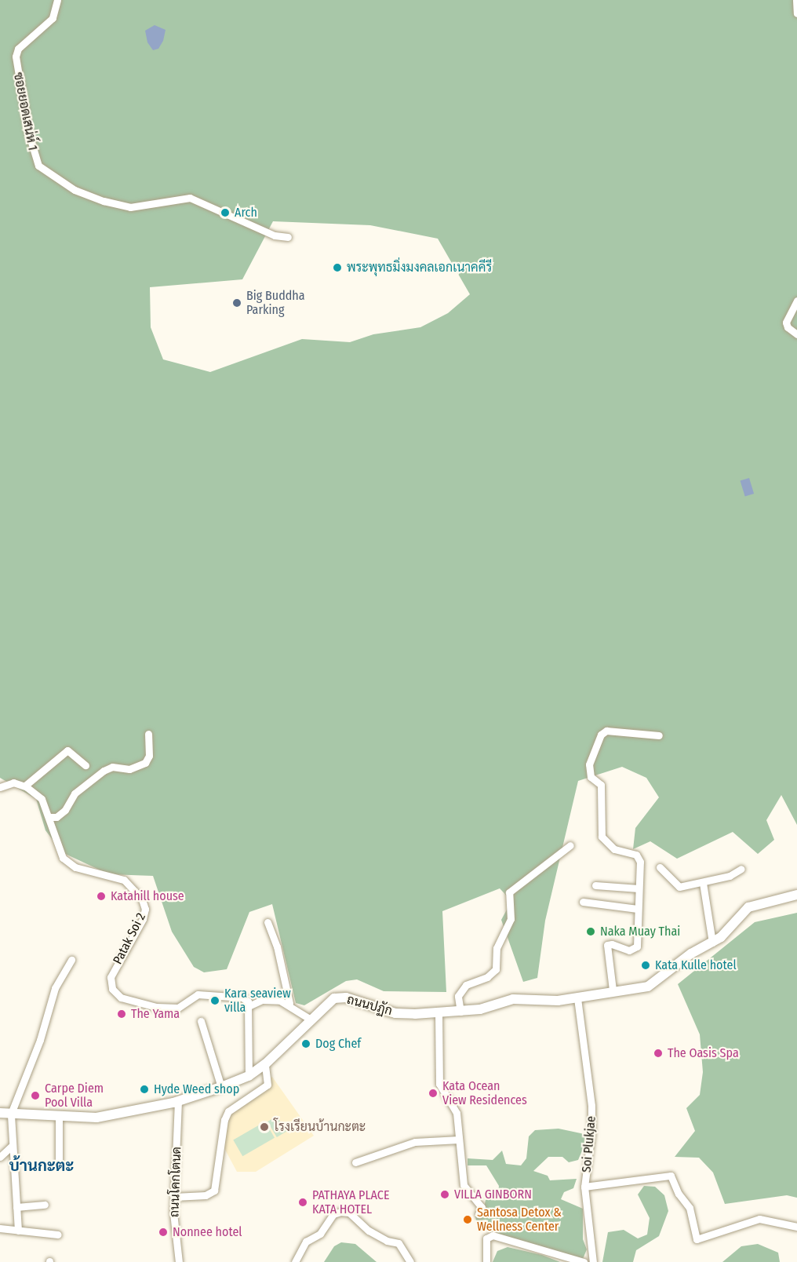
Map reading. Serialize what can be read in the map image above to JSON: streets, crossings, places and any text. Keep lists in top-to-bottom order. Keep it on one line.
{"streets":{"main road":["ถนนปฏัก"],"street":["ซอยยอดเสน่ห์ 1","Patak Soi 2","Soi Plukjae","ถนนโคกโตนด"]},"crossings":[["ถนนปฏัก","Soi Plukjae"],["ถนนปฏัก","ถนนโคกโตนด"]],"districts":["บ้านกะตะ"],"places":["Arch","พระพุทธมิ่งมงคลเอกเนาคคีรี","Big Buddha Parking","Katahill house","Naka Muay Thai","Kata Kulle hotel","Kara seaview villa","The Yama","Dog Chef","The Oasis Spa","Hyde Weed shop","Kata Ocean View Residences","Carpe Diem Pool Villa","โรงเรียนบ้านกะตะ","VILLA GINBORN","PATHAYA PLACE KATA HOTEL","Santosa Detox & Wellness Center","Nonnee hotel"]}
